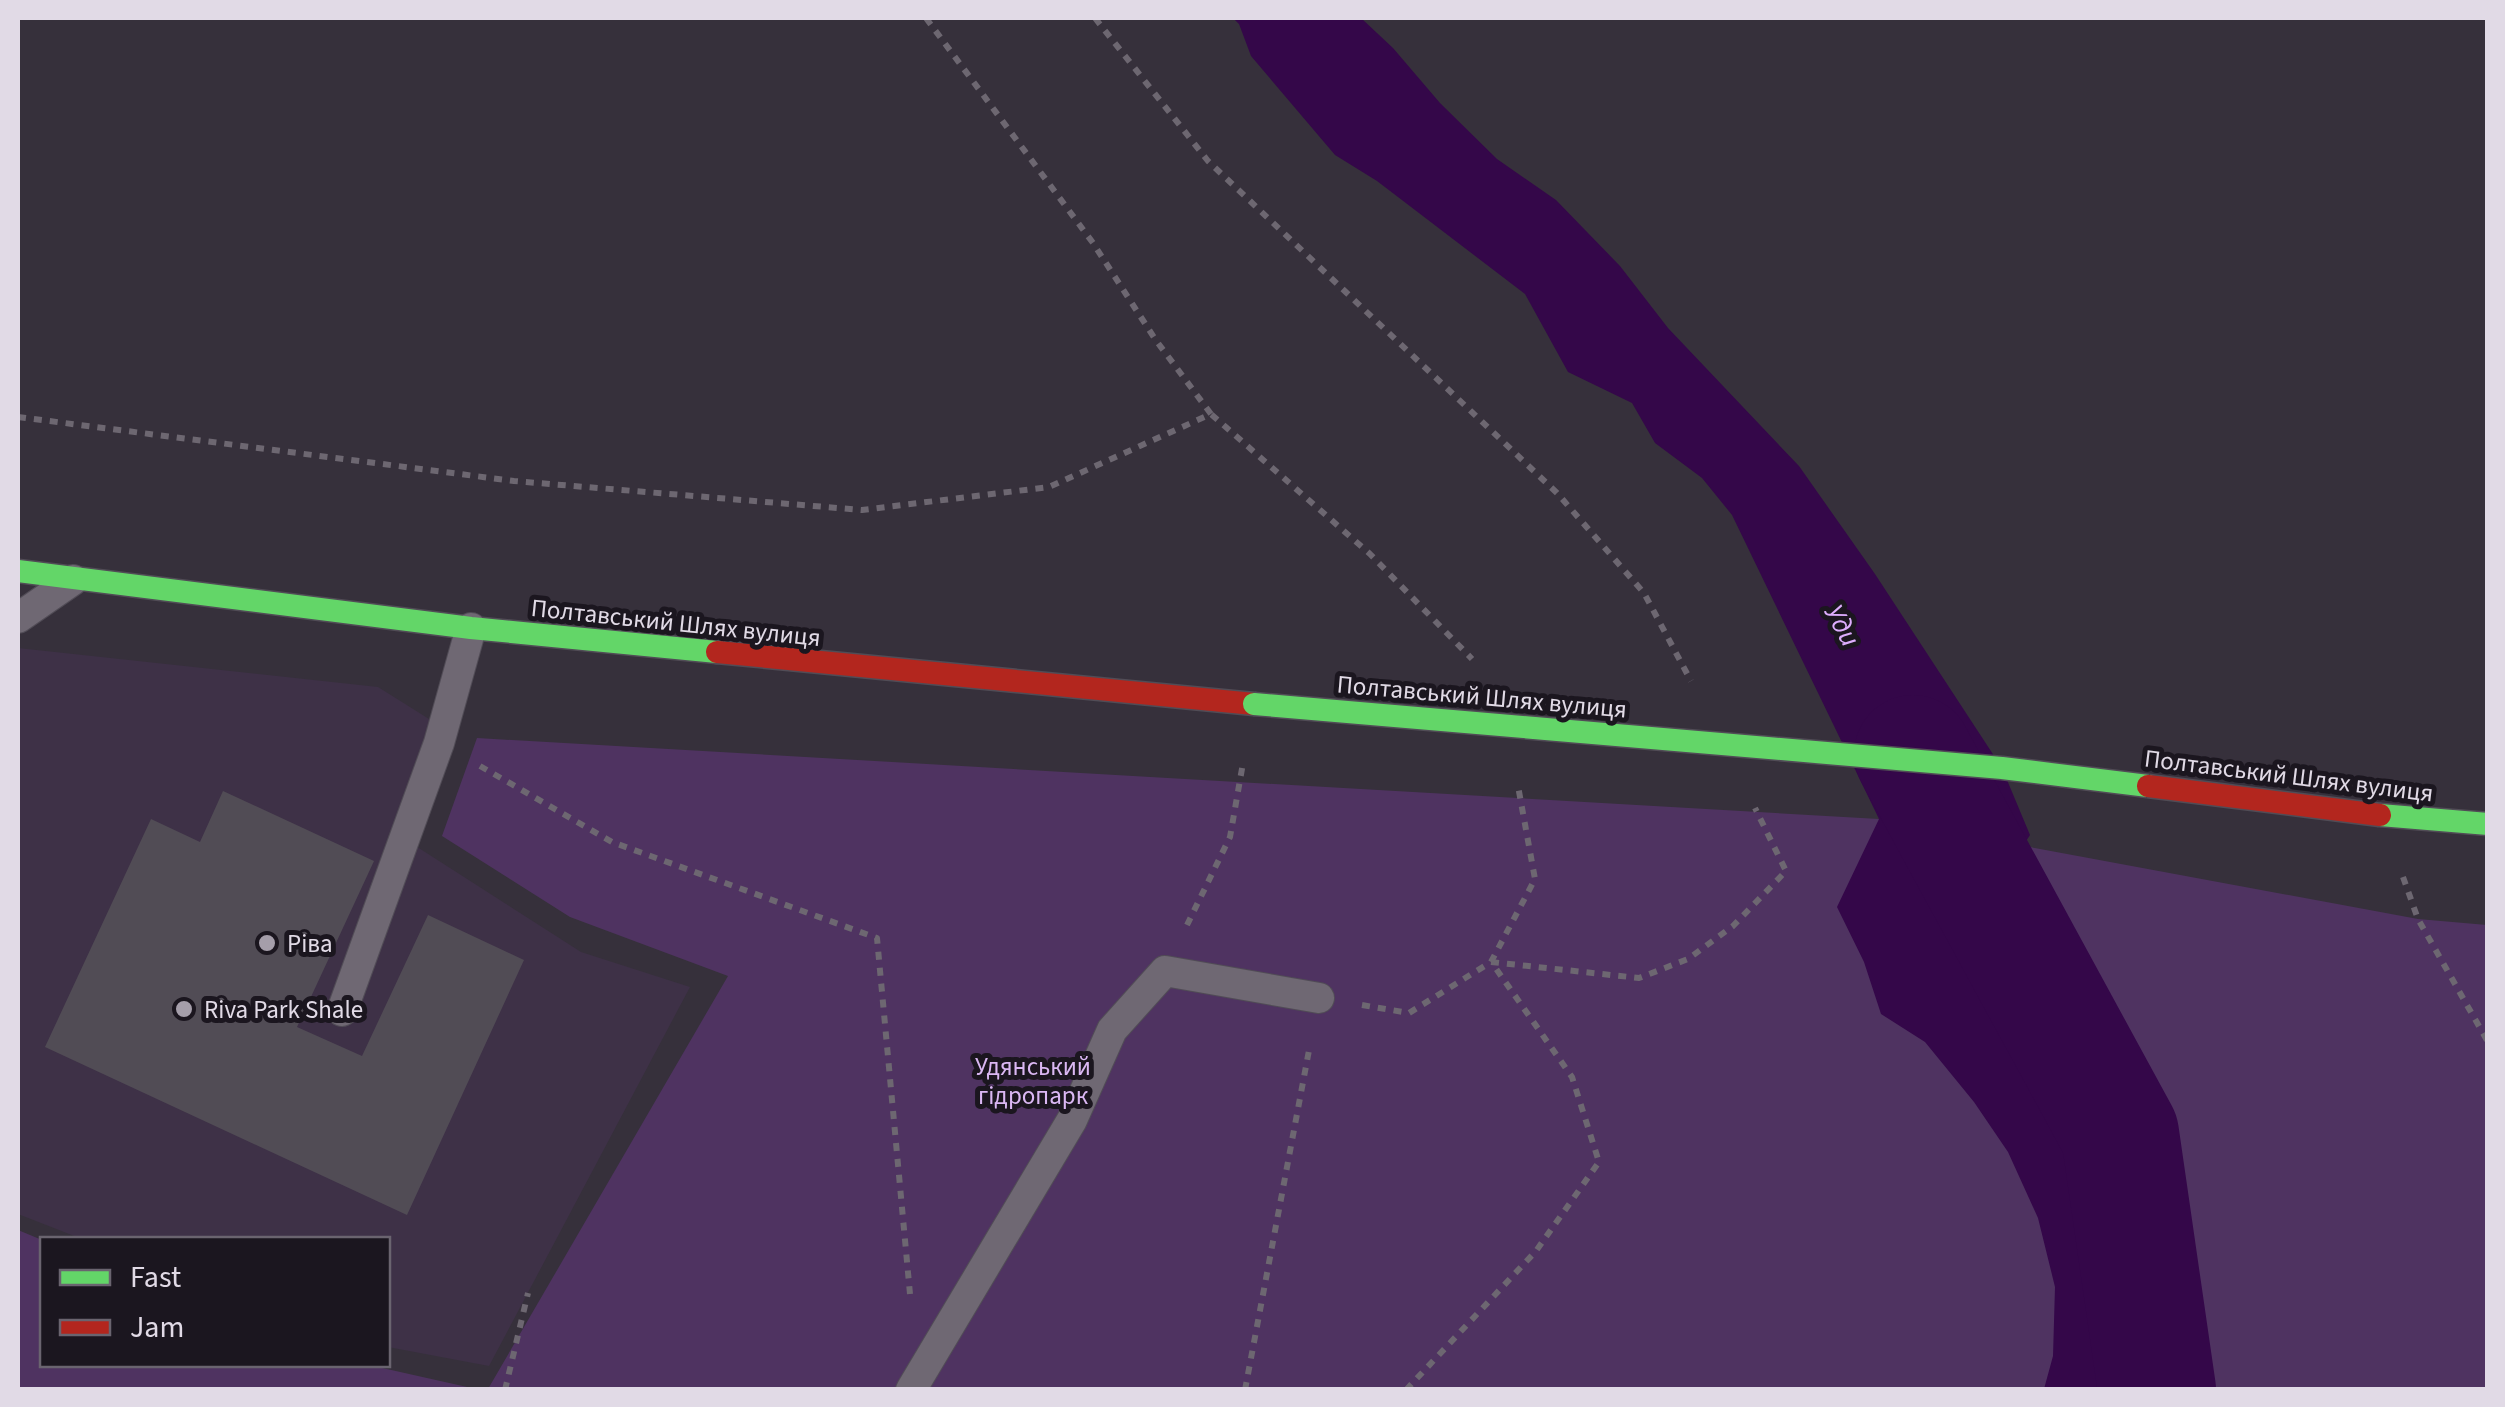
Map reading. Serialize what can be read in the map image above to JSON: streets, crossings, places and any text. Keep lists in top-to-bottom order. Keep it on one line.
{"streets":{"main road":["Полтавський Шлях вулиця"]},"water":["Уди"],"parks":["Удянський гідропарк"],"places":["Ріва","Riva Park Shale"],"legend":["Fast","Jam"]}
